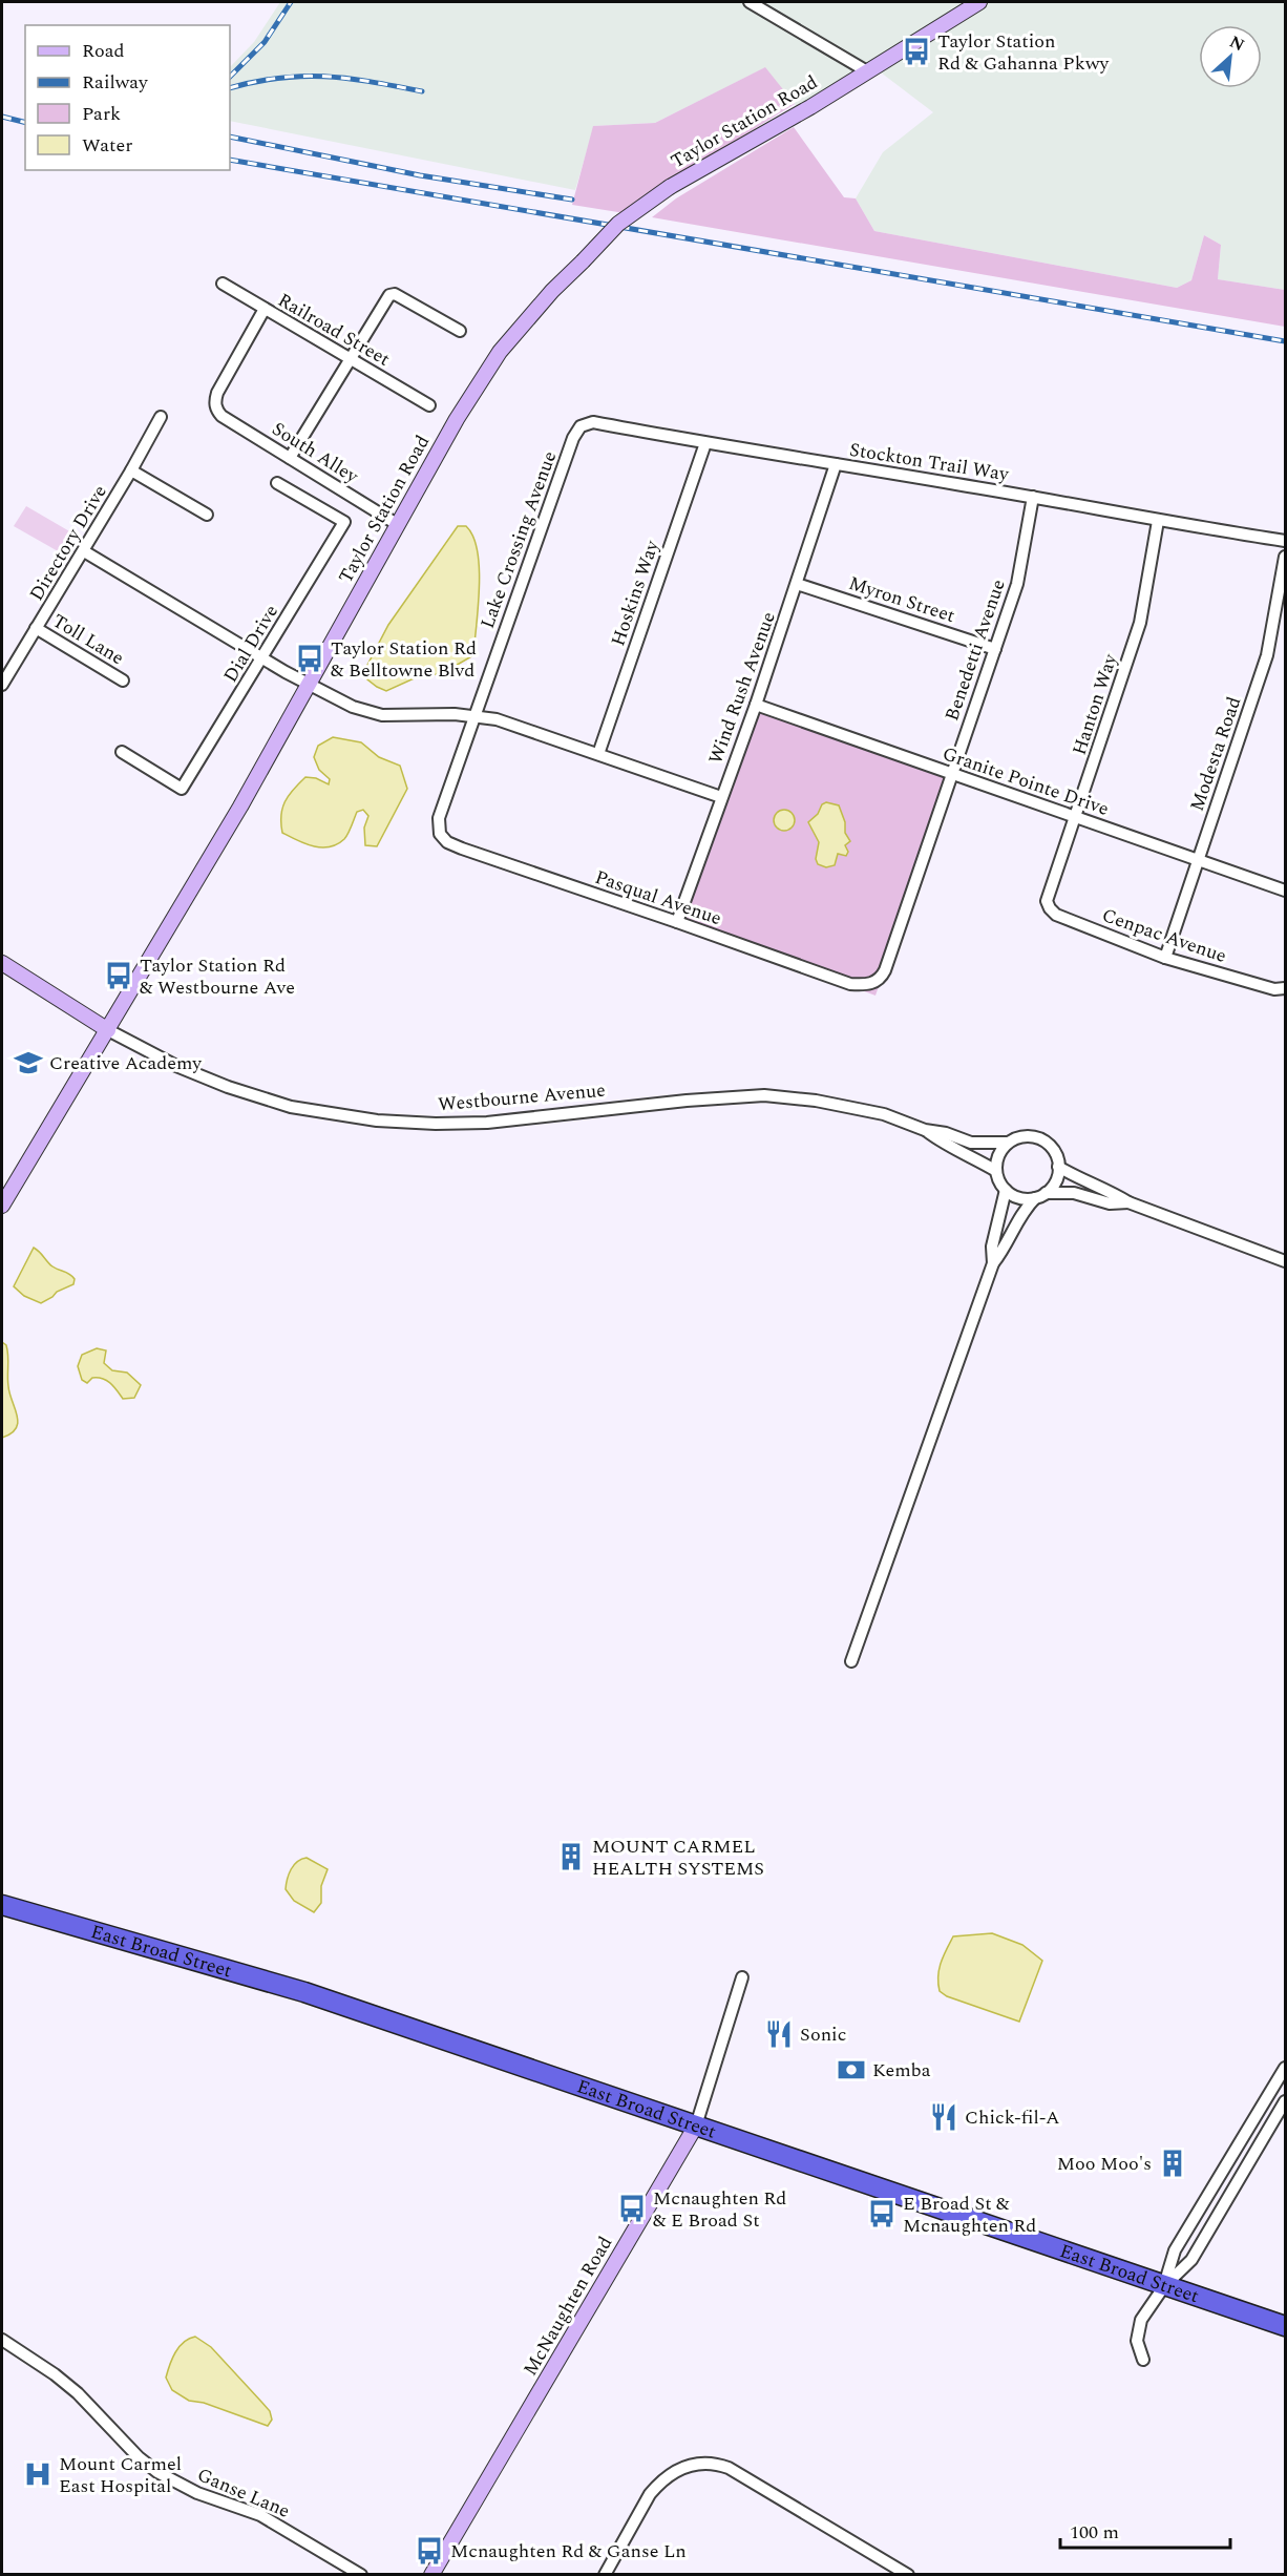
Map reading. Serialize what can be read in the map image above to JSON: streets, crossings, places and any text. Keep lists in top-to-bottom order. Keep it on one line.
{"streets":{"highway":["East Broad Street"],"main road":["Taylor Station Road","Westbourne Avenue","McNaughten Road"],"street":["Railroad Street","South Alley","Stockton Trail Way","Lake Crossing Avenue","Directory Drive","Hoskins Way","Myron Street","Toll Lane","Dial Drive","Benedetti Avenue","Wind Rush Avenue","Hanton Way","Modesta Road","Granite Pointe Drive","Pasqual Avenue","Cenpac Avenue","Ganse Lane"]},"crossings":[["Taylor Station Road","South Alley"],["Taylor Station Road","Westbourne Avenue"],["Railroad Street","South Alley"],["Stockton Trail Way","Lake Crossing Avenue"],["Stockton Trail Way","Hoskins Way"],["Stockton Trail Way","Benedetti Avenue"],["Stockton Trail Way","Wind Rush Avenue"],["Stockton Trail Way","Hanton Way"],["Lake Crossing Avenue","Pasqual Avenue"],["Directory Drive","Toll Lane"],["Myron Street","Benedetti Avenue"],["Myron Street","Wind Rush Avenue"],["Benedetti Avenue","Granite Pointe Drive"],["Benedetti Avenue","Pasqual Avenue"],["Wind Rush Avenue","Granite Pointe Drive"],["Wind Rush Avenue","Pasqual Avenue"],["Hanton Way","Granite Pointe Drive"],["Hanton Way","Cenpac Avenue"],["Modesta Road","Granite Pointe Drive"],["Modesta Road","Cenpac Avenue"],["East Broad Street","McNaughten Road"]],"places":{"bus stop":["Taylor Station Rd & Gahanna Pkwy","Taylor Station Rd & Belltowne Blvd","Taylor Station Rd & Westbourne Ave","Mcnaughten Rd & E Broad St","E Broad St & Mcnaughten Rd","Mcnaughten Rd & Ganse Ln"],"school or university":["Creative Academy"],"building":["MOUNT CARMEL HEALTH SYSTEMS","Moo Moo's"],"restaurant":["Sonic","Chick-fil-A"],"bank":["Kemba"],"hospital":["Mount Carmel East Hospital"]},"legend":["Road","Railway","Park","Water"],"scale_bar":"100 m","north":"top right"}
